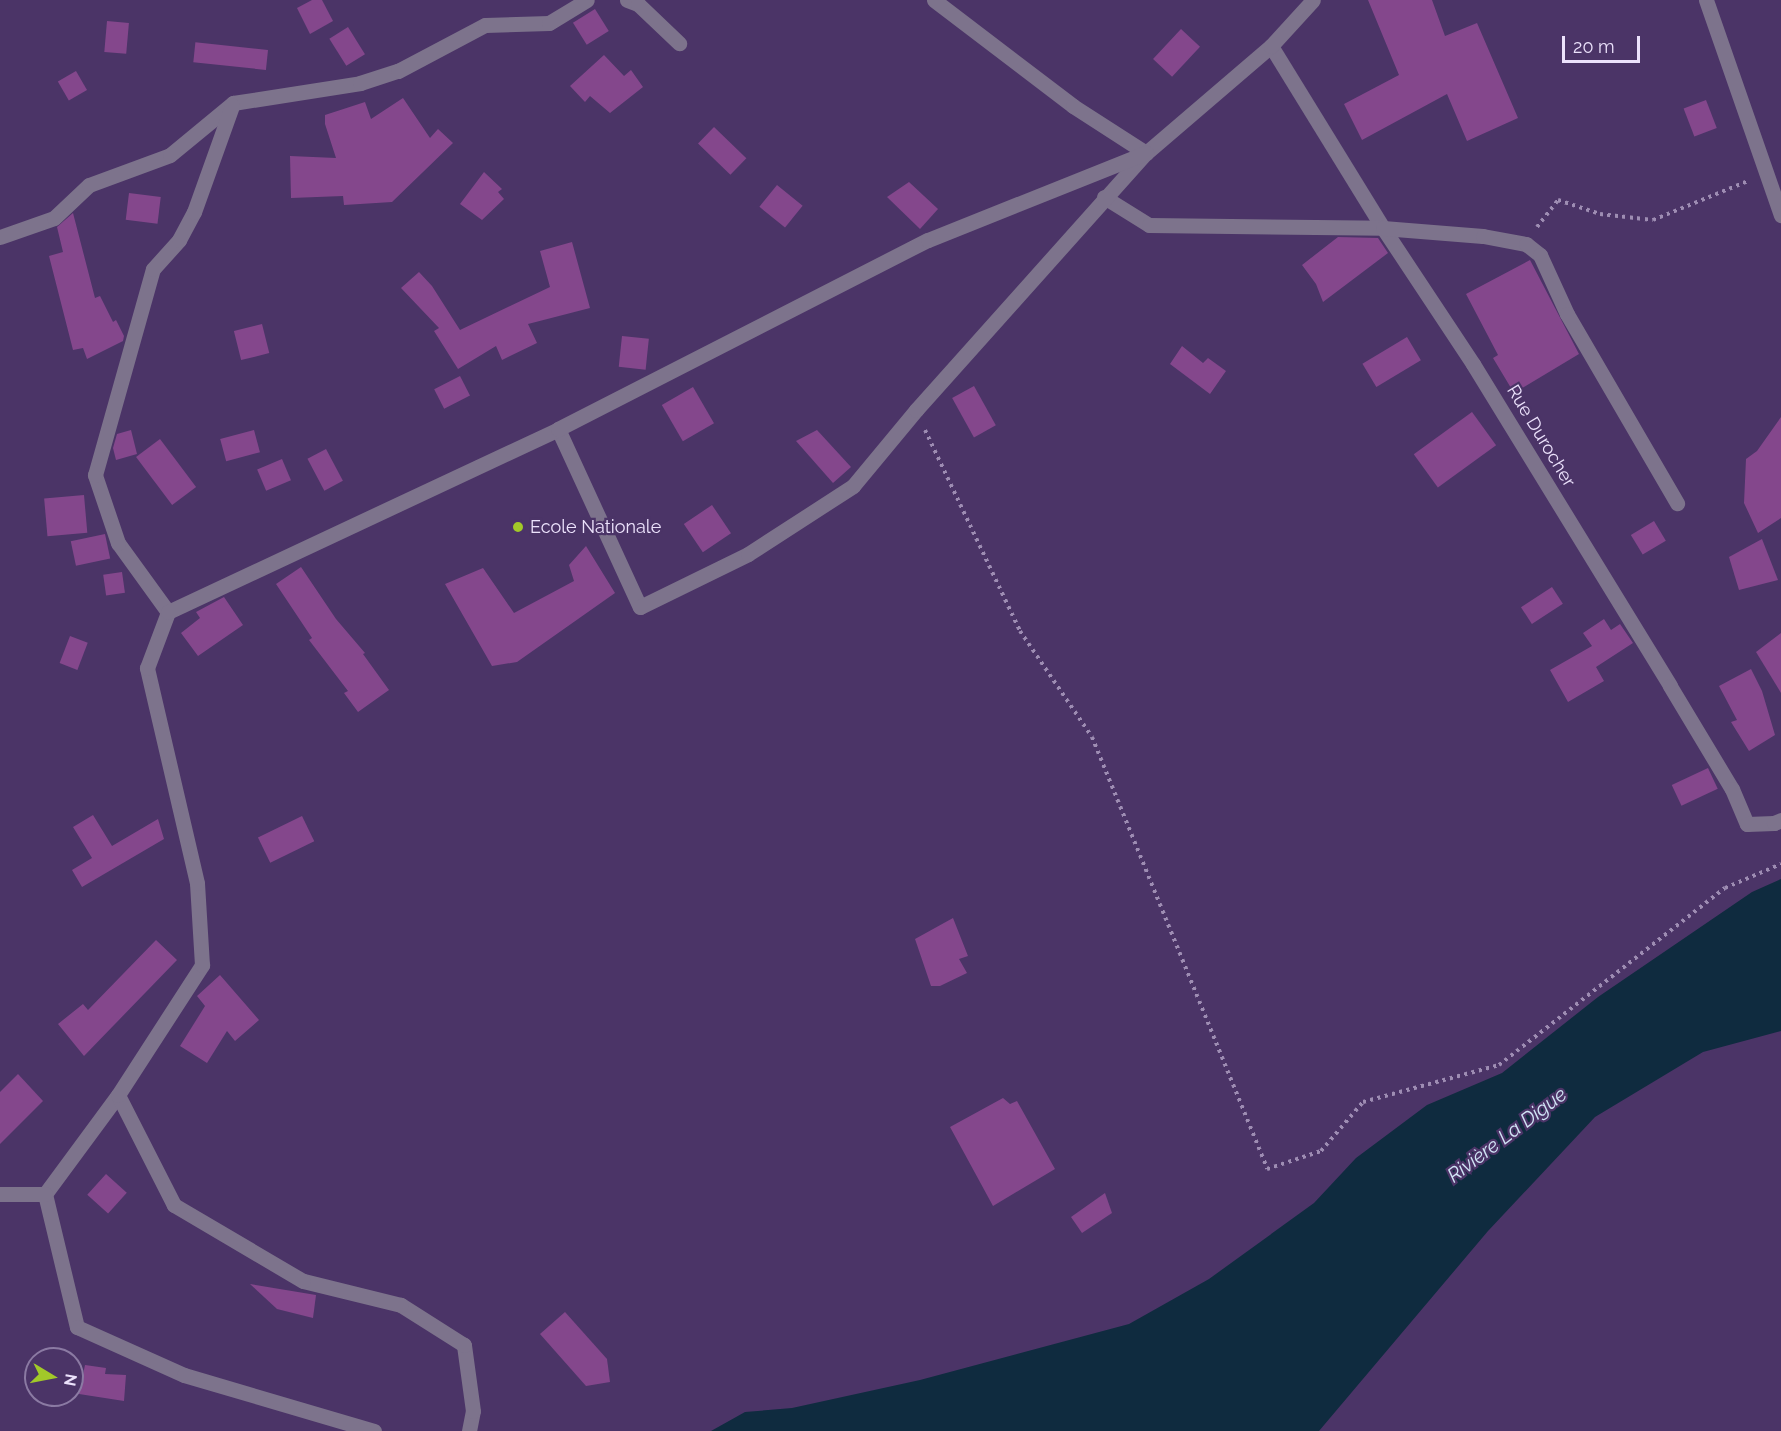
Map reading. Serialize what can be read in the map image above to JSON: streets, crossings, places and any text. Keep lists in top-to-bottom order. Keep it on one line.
{"streets":{"street":["Rue Durocher"]},"water":["Rivière La Digue"],"places":["Ecole Nationale"],"scale_bar":"20 m","north":"right"}
